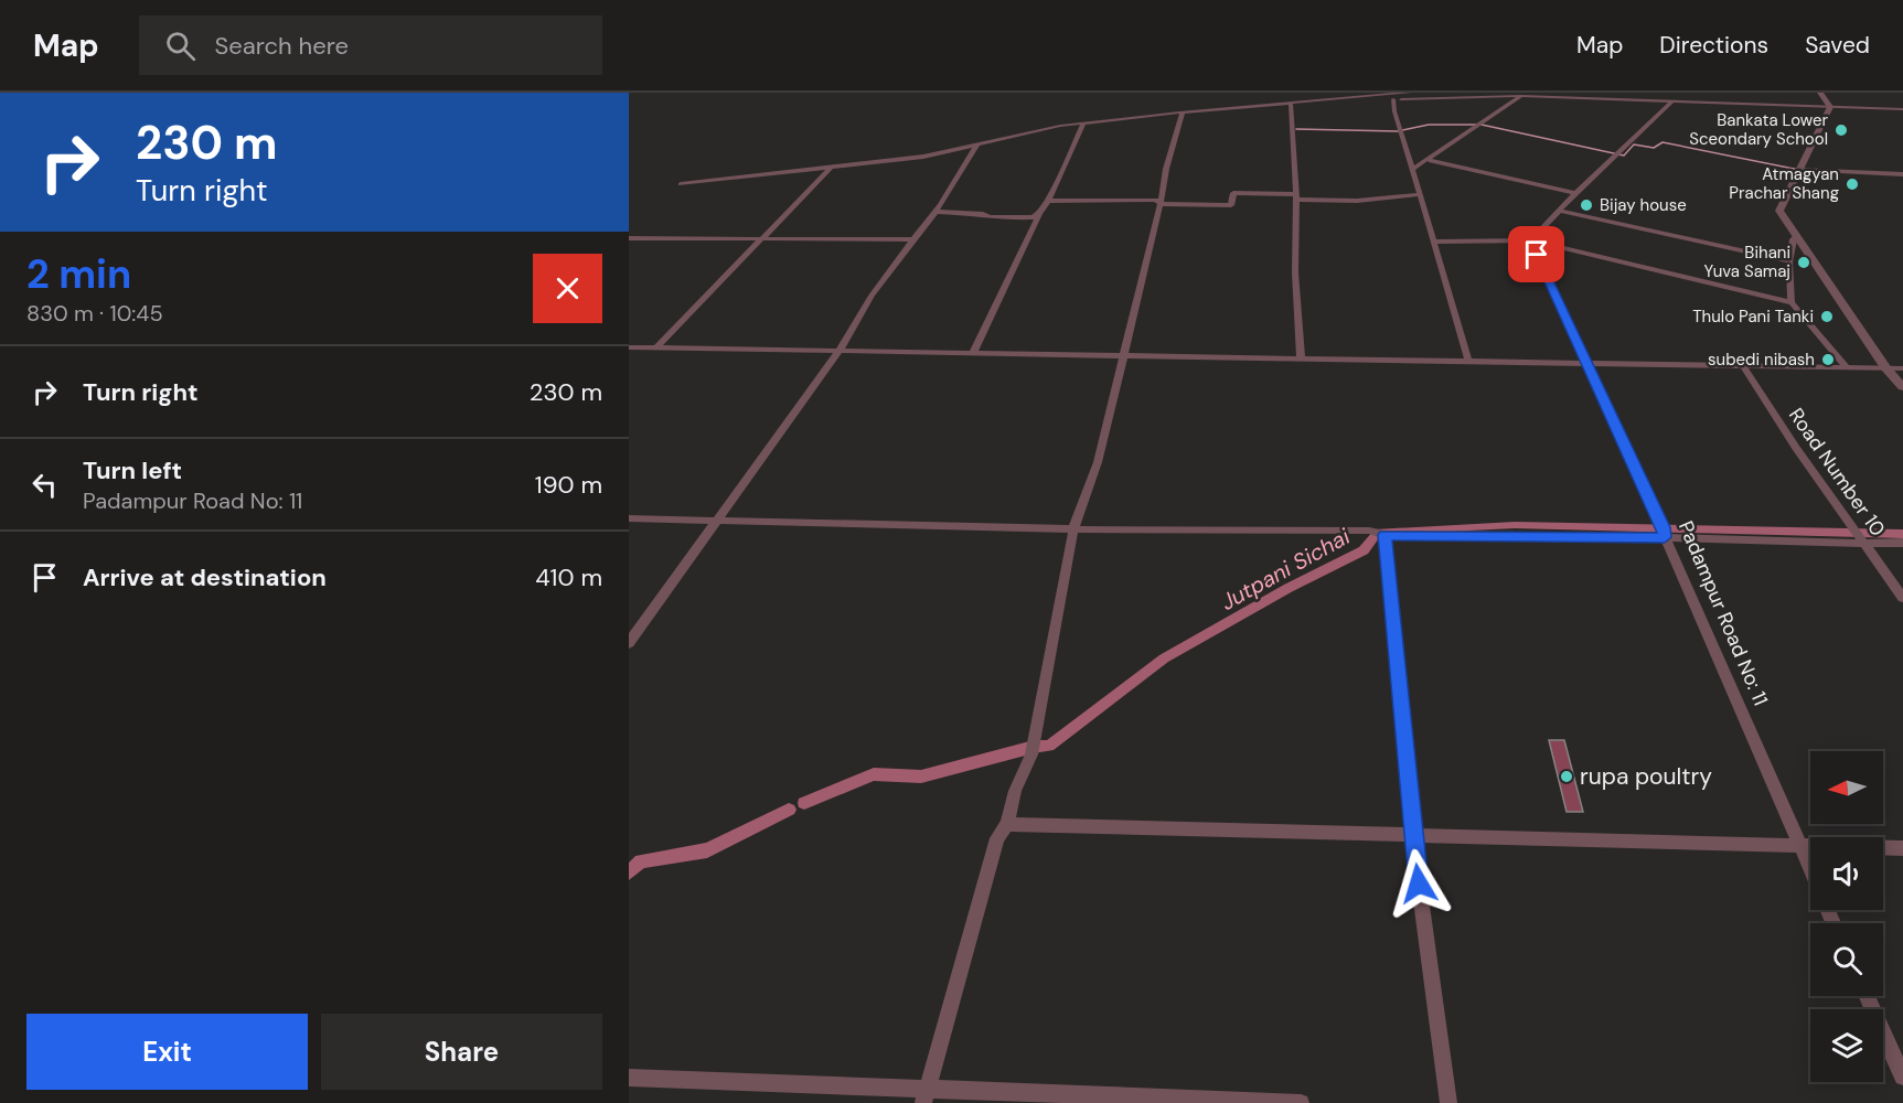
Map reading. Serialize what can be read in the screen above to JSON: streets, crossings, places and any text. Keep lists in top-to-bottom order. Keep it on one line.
{"streets":{"street":["Road Number 10","Padampur Road No: 11"]},"water":["Jutpani Sichai"],"places":["Bankata Lower Sceondary School","Atmagyan Prachar Shang","Bijay house","Bihani Yuva Samaj","Thulo Pani Tanki","subedi nibash","rupa poultry"],"north":"left","page":{"header":"Map","search":"Search here","nav":["Map","Directions","Saved"],"turn":["230 m","Turn right"],"heading":["2 min","830 m · 10:45"],"list":[{"name":"Turn right","value":"230 m"},{"name":"Turn left","note":"Padampur Road No: 11","value":"190 m"},{"name":"Arrive at destination","value":"410 m"}],"buttons":["Exit","Share"]}}
